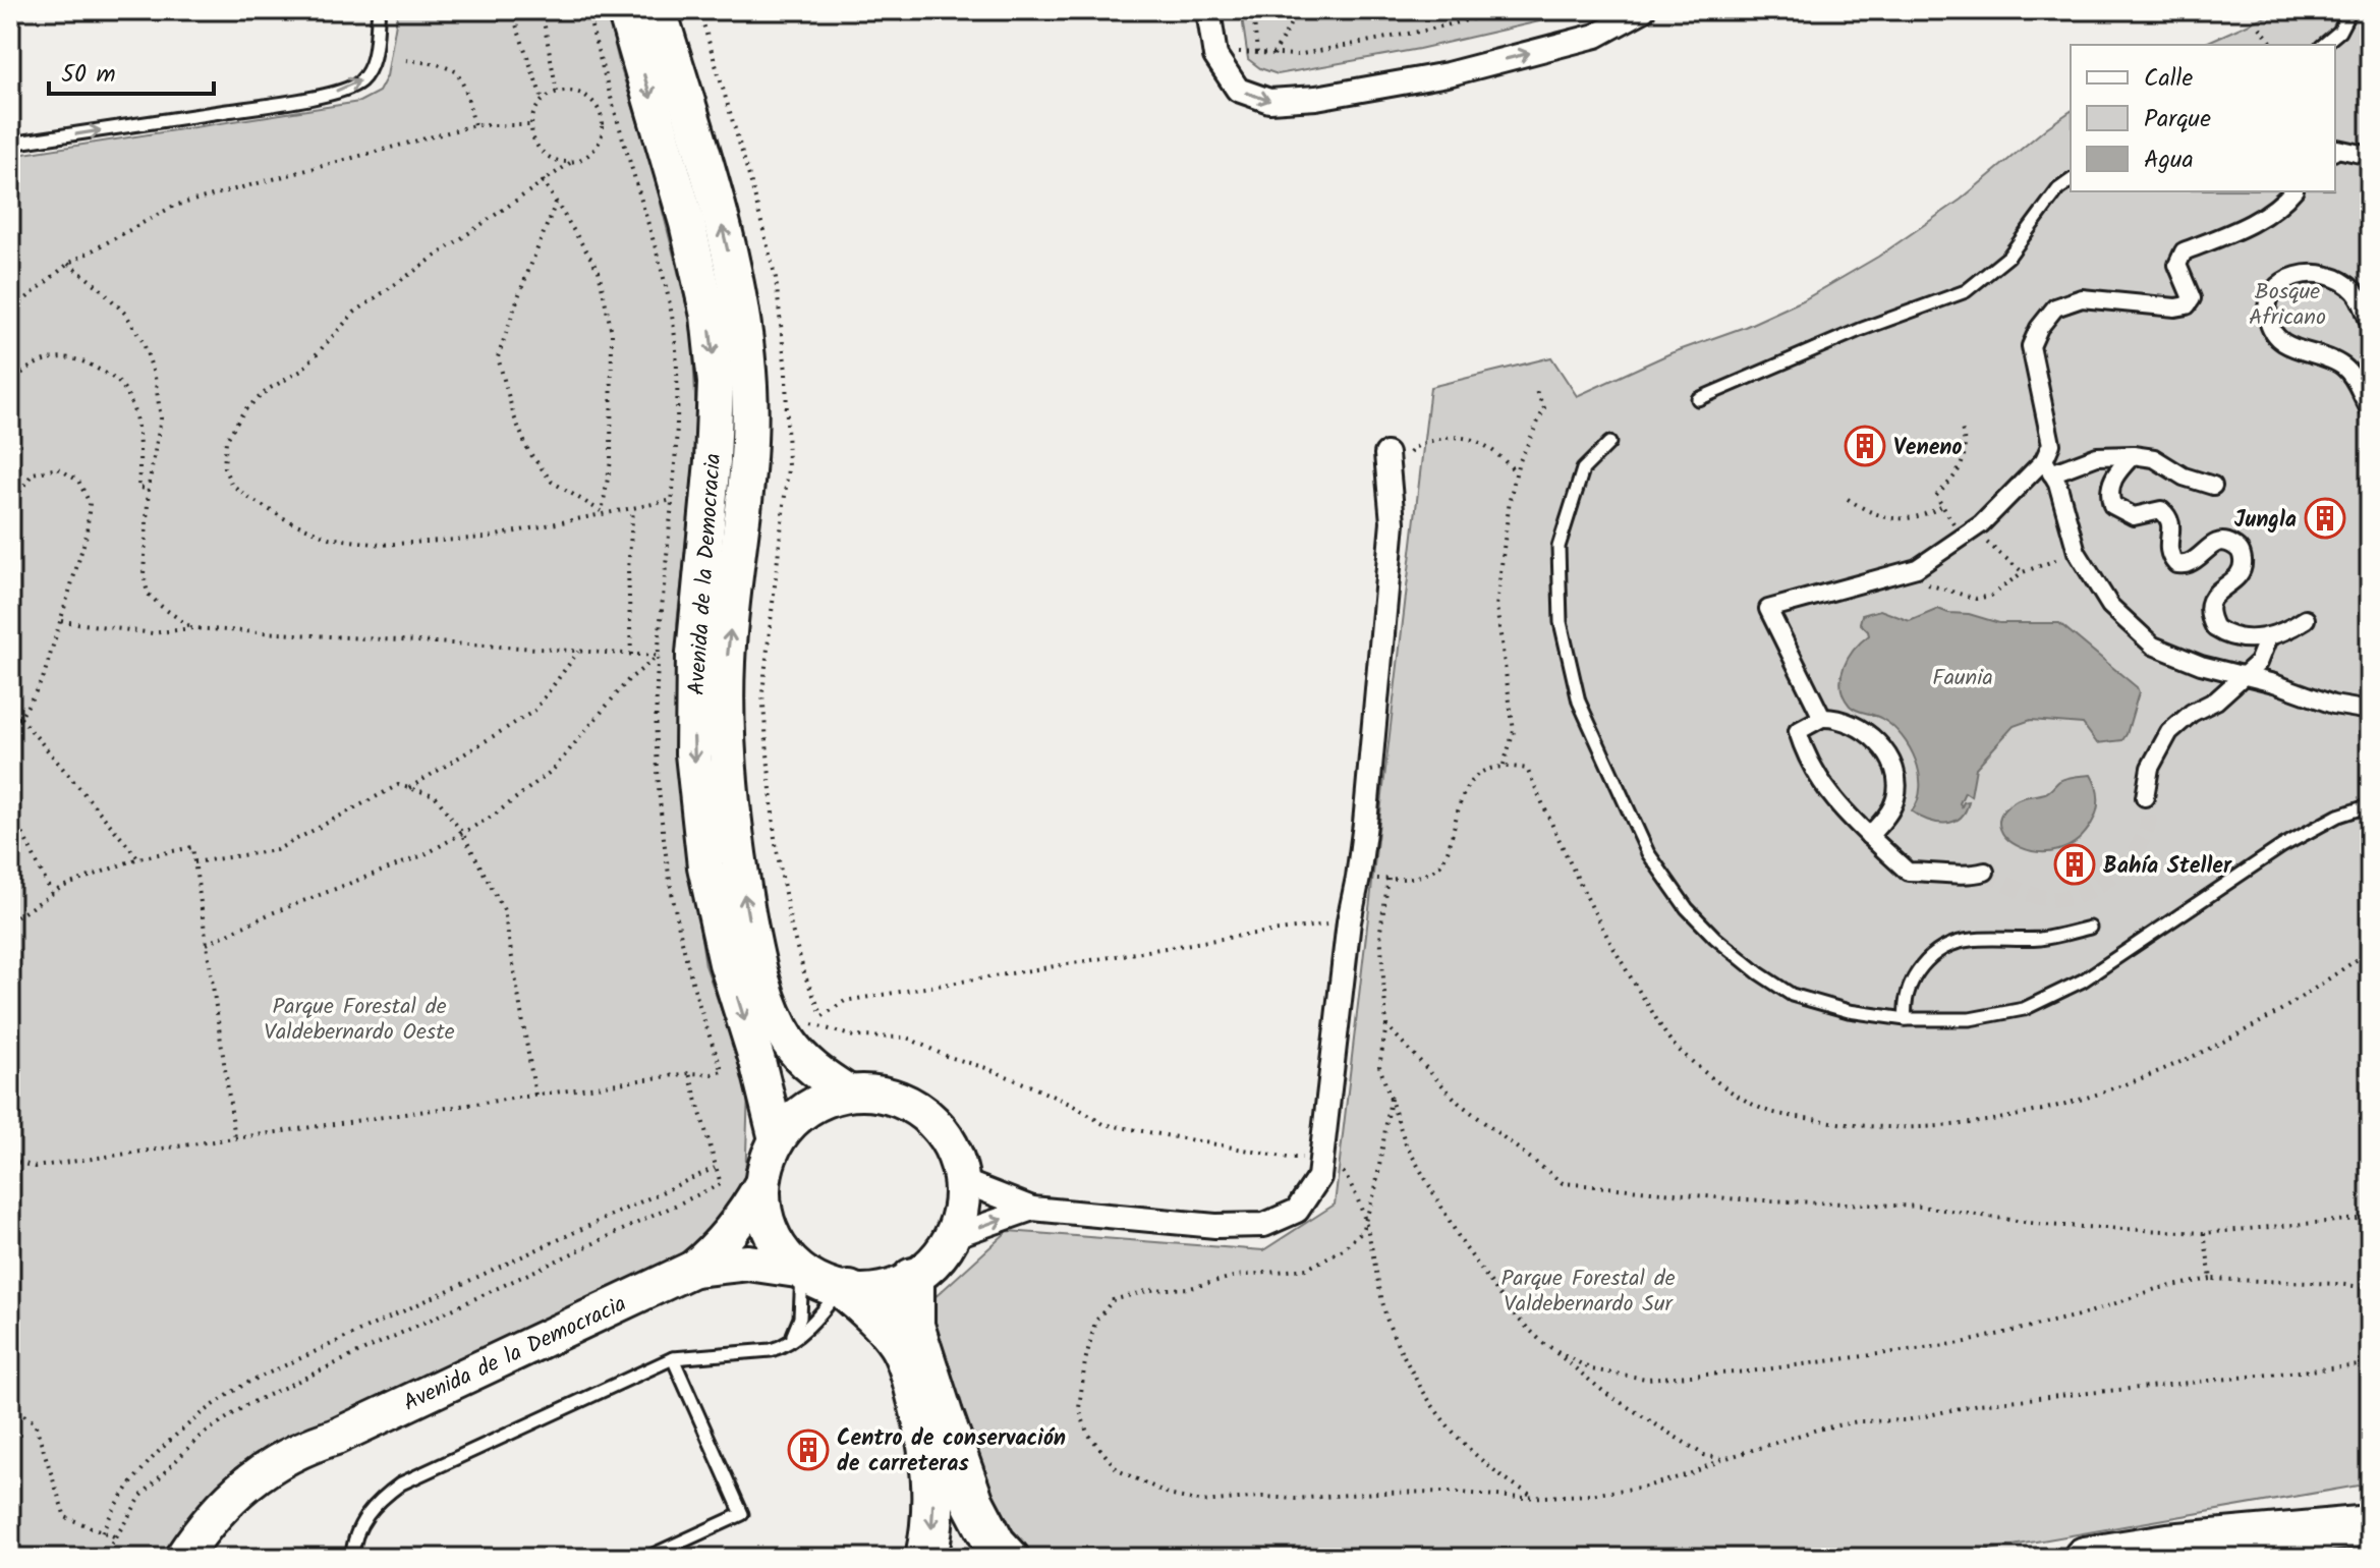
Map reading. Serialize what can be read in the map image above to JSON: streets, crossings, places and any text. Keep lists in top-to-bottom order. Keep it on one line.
{"streets":{"main road":["Avenida de la Democracia"]},"parks":["Bosque Africano","Faunia","Parque Forestal de Valdebernardo Oeste","Parque Forestal de Valdebernardo Sur"],"places":{"building":["Veneno","Jungla","Bahía Steller","Centro de conservación de carreteras"]},"legend":["Calle","Parque","Agua"],"scale_bar":"50 m"}
